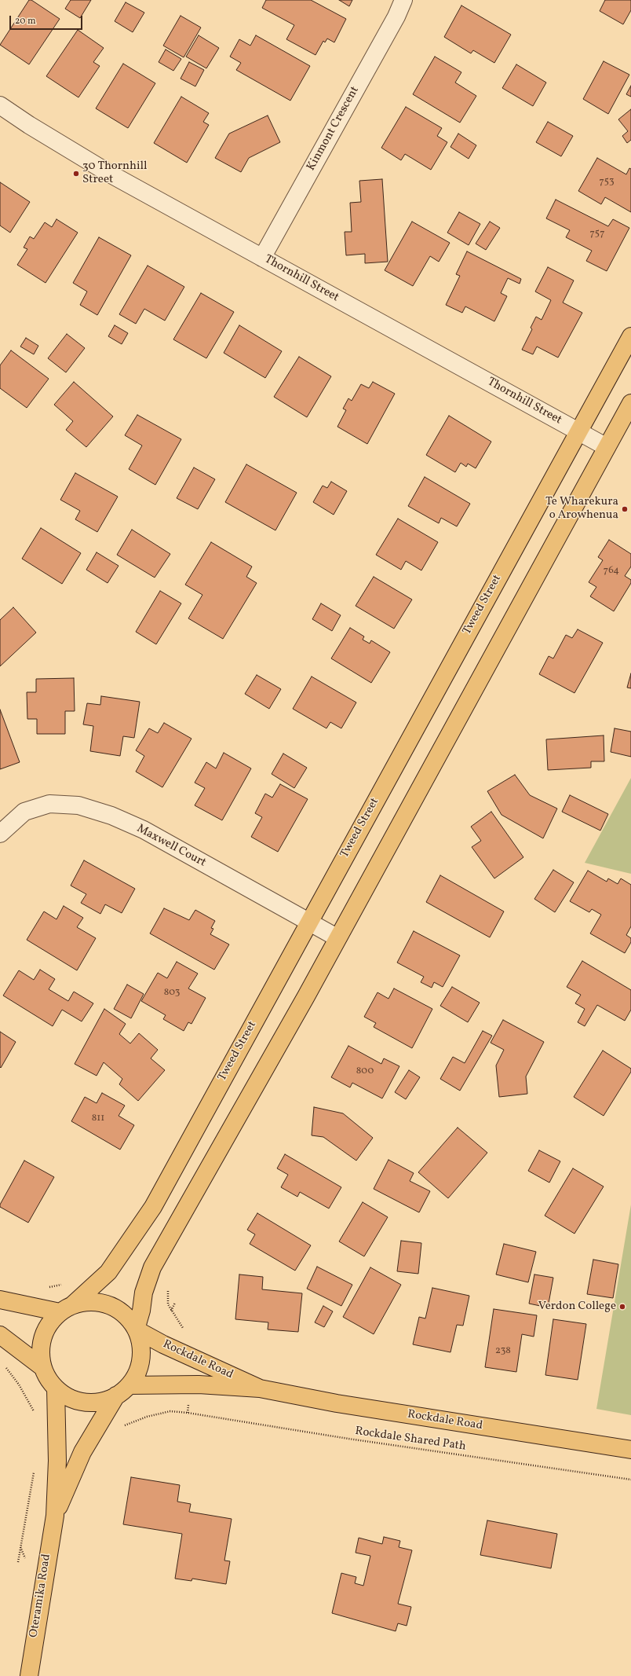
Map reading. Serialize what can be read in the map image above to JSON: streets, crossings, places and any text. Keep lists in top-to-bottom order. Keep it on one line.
{"streets":{"main road":["Tweed Street","Rockdale Road","Oteramika Road"],"street":["Kinmont Crescent","Thornhill Street","Maxwell Court"],"path":["Rockdale Shared Path"]},"crossings":[["Kinmont Crescent","Thornhill Street"],["Thornhill Street","Tweed Street"],["Tweed Street","Maxwell Court"],["Tweed Street","Rockdale Road"],["Tweed Street","Oteramika Road"],["Rockdale Road","Oteramika Road"]],"places":["30 Thornhill Street","Te Wharekura o Arowhenua","Verdon College"],"house_numbers":["753","757","764","803","800","811","238"],"scale_bar":"20 m"}
